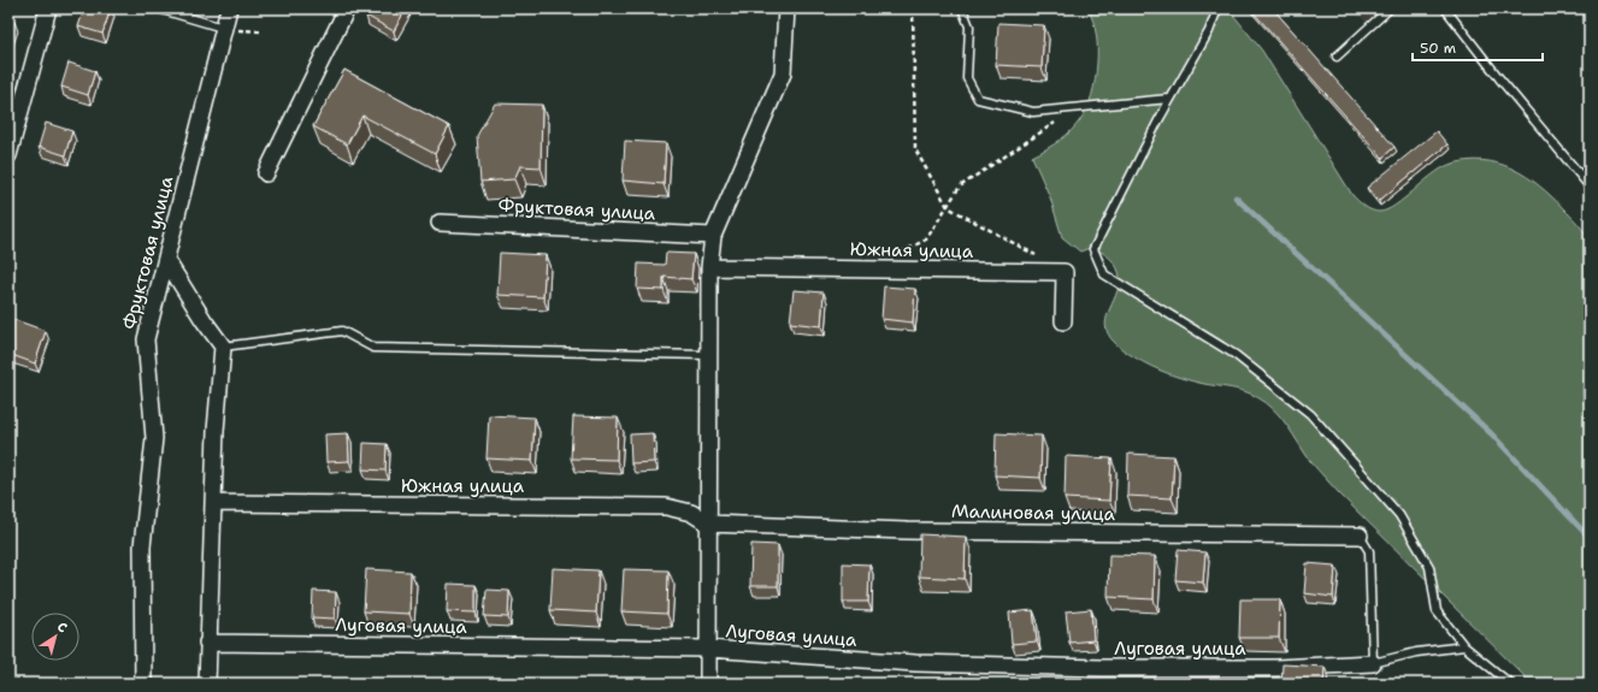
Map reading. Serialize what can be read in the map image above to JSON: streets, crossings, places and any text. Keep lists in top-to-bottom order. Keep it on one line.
{"streets":{"street":["Фруктовая улица","Южная улица","Малиновая улица","Луговая улица"]},"crossings":[["Южная улица","Малиновая улица"]],"scale_bar":"50 m","north":"top right"}
